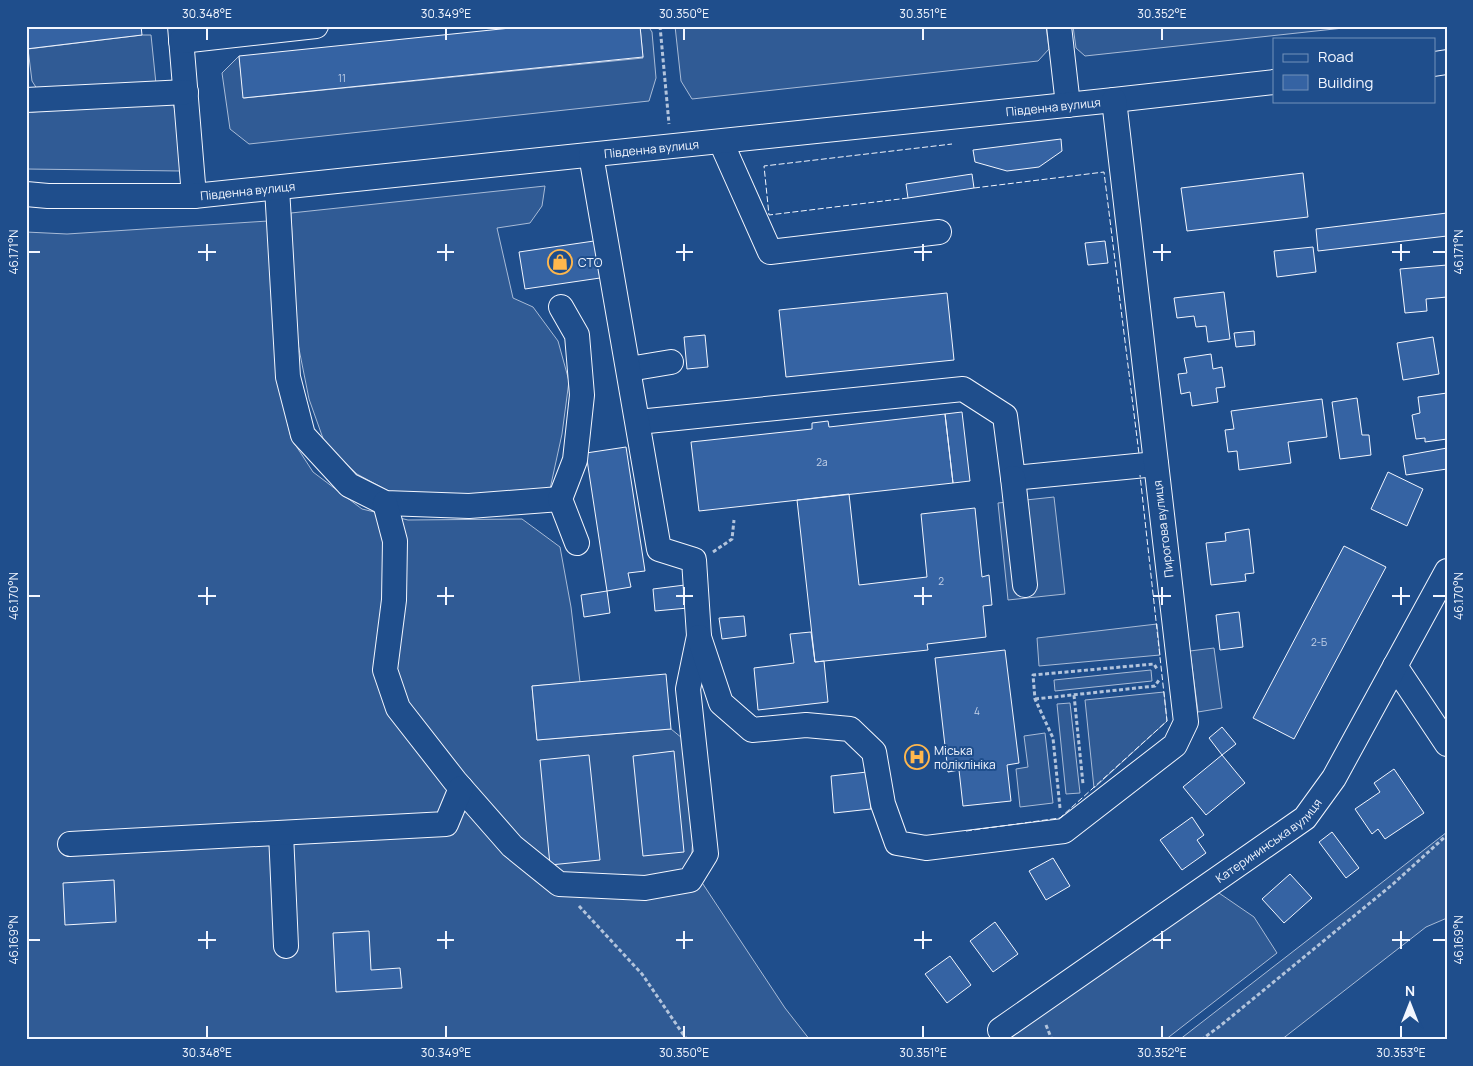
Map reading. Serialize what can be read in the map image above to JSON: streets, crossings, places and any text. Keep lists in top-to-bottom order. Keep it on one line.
{"streets":{"street":["Південна вулиця","Пирогова вулиця","Катерининська вулиця"]},"crossings":[["Південна вулиця","Пирогова вулиця"]],"places":{"shop":["СТО"],"hospital":["Міська поліклініка"]},"house_numbers":["11","2а","2","2-Б","4"],"legend":["Road","Building"],"north":"top","coordinates":["30.348°E","30.349°E","30.350°E","30.351°E","30.352°E","46.171°N","46.170°N","46.169°N","30.353°E"]}
